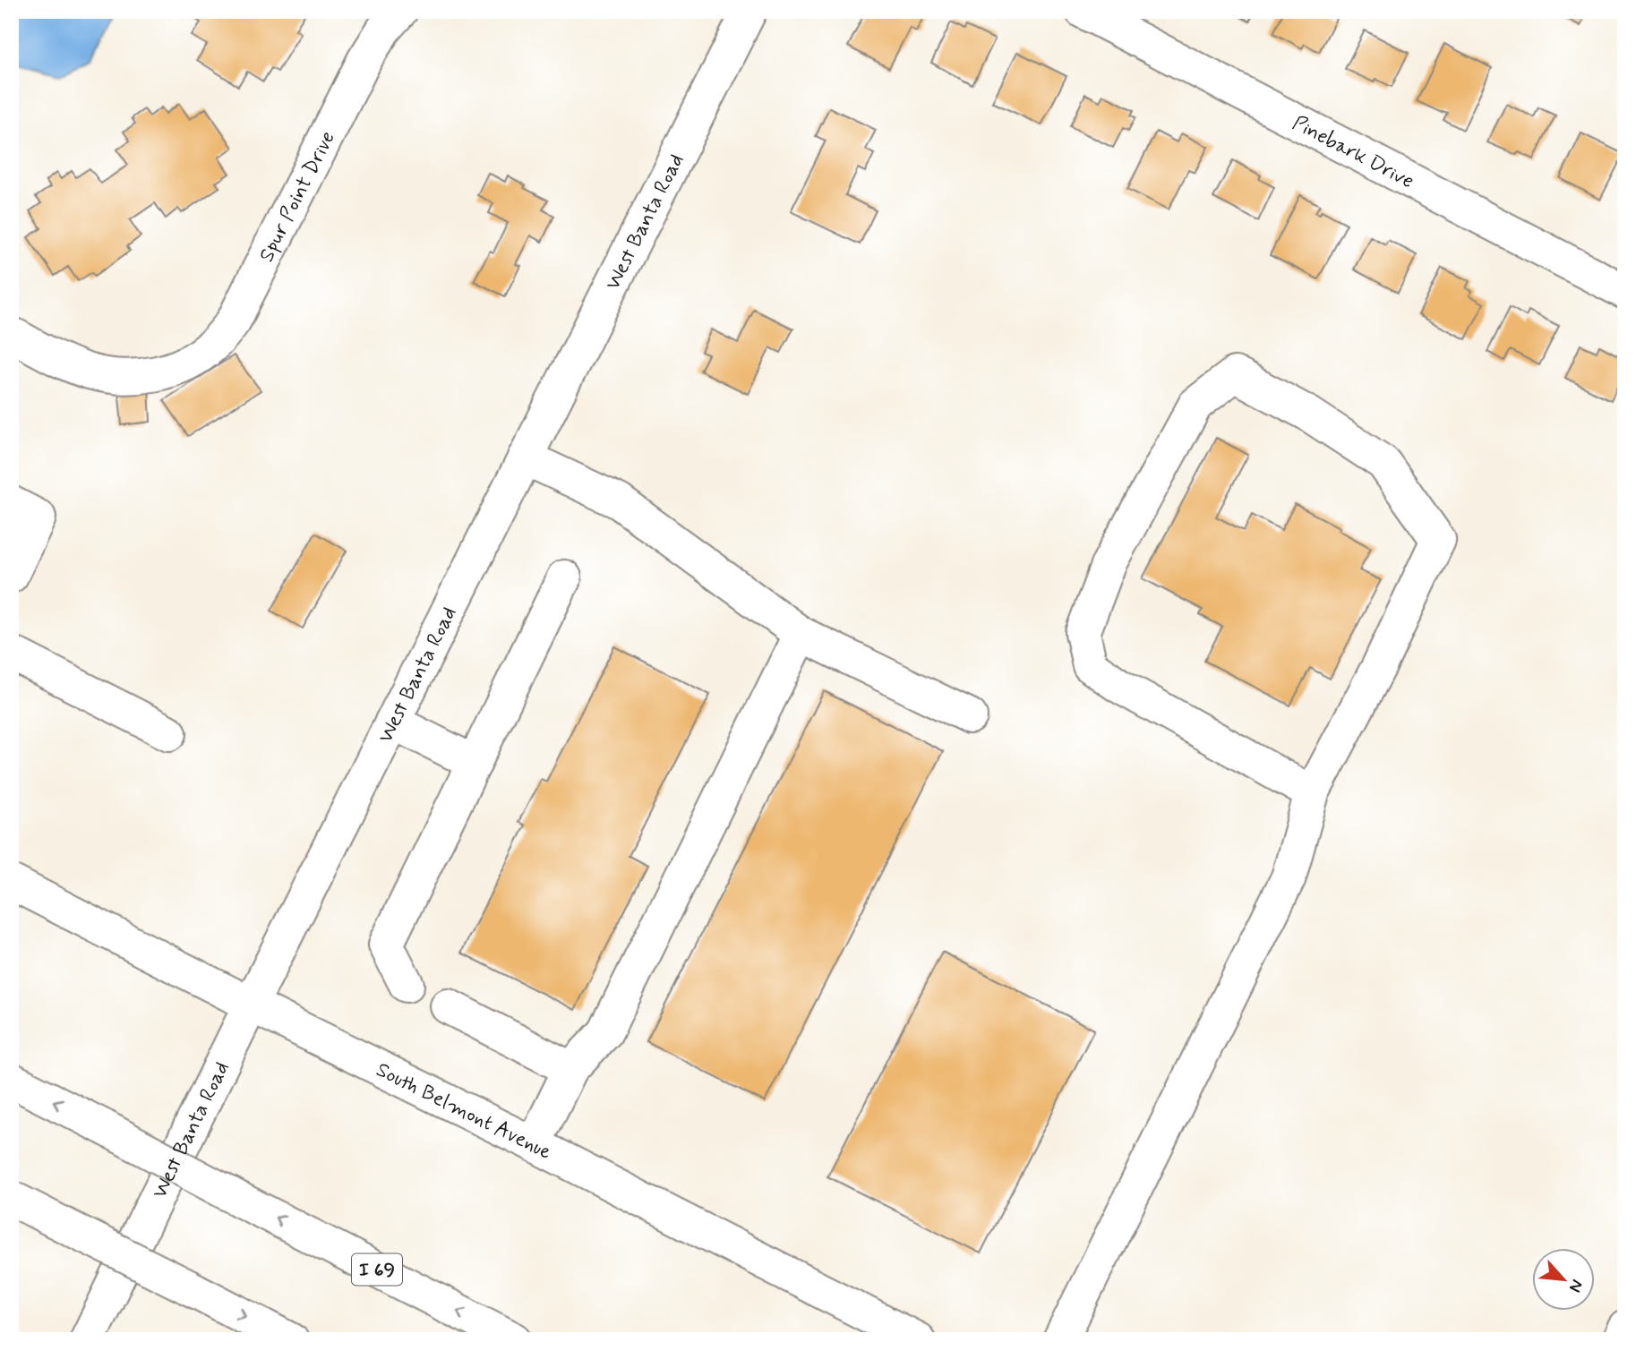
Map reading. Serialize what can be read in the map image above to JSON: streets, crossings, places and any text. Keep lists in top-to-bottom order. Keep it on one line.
{"streets":{"main road":["Pinebark Drive","Spur Point Drive","West Banta Road","South Belmont Avenue","I 69"]},"crossings":[["West Banta Road","South Belmont Avenue"]],"north":"bottom right"}
